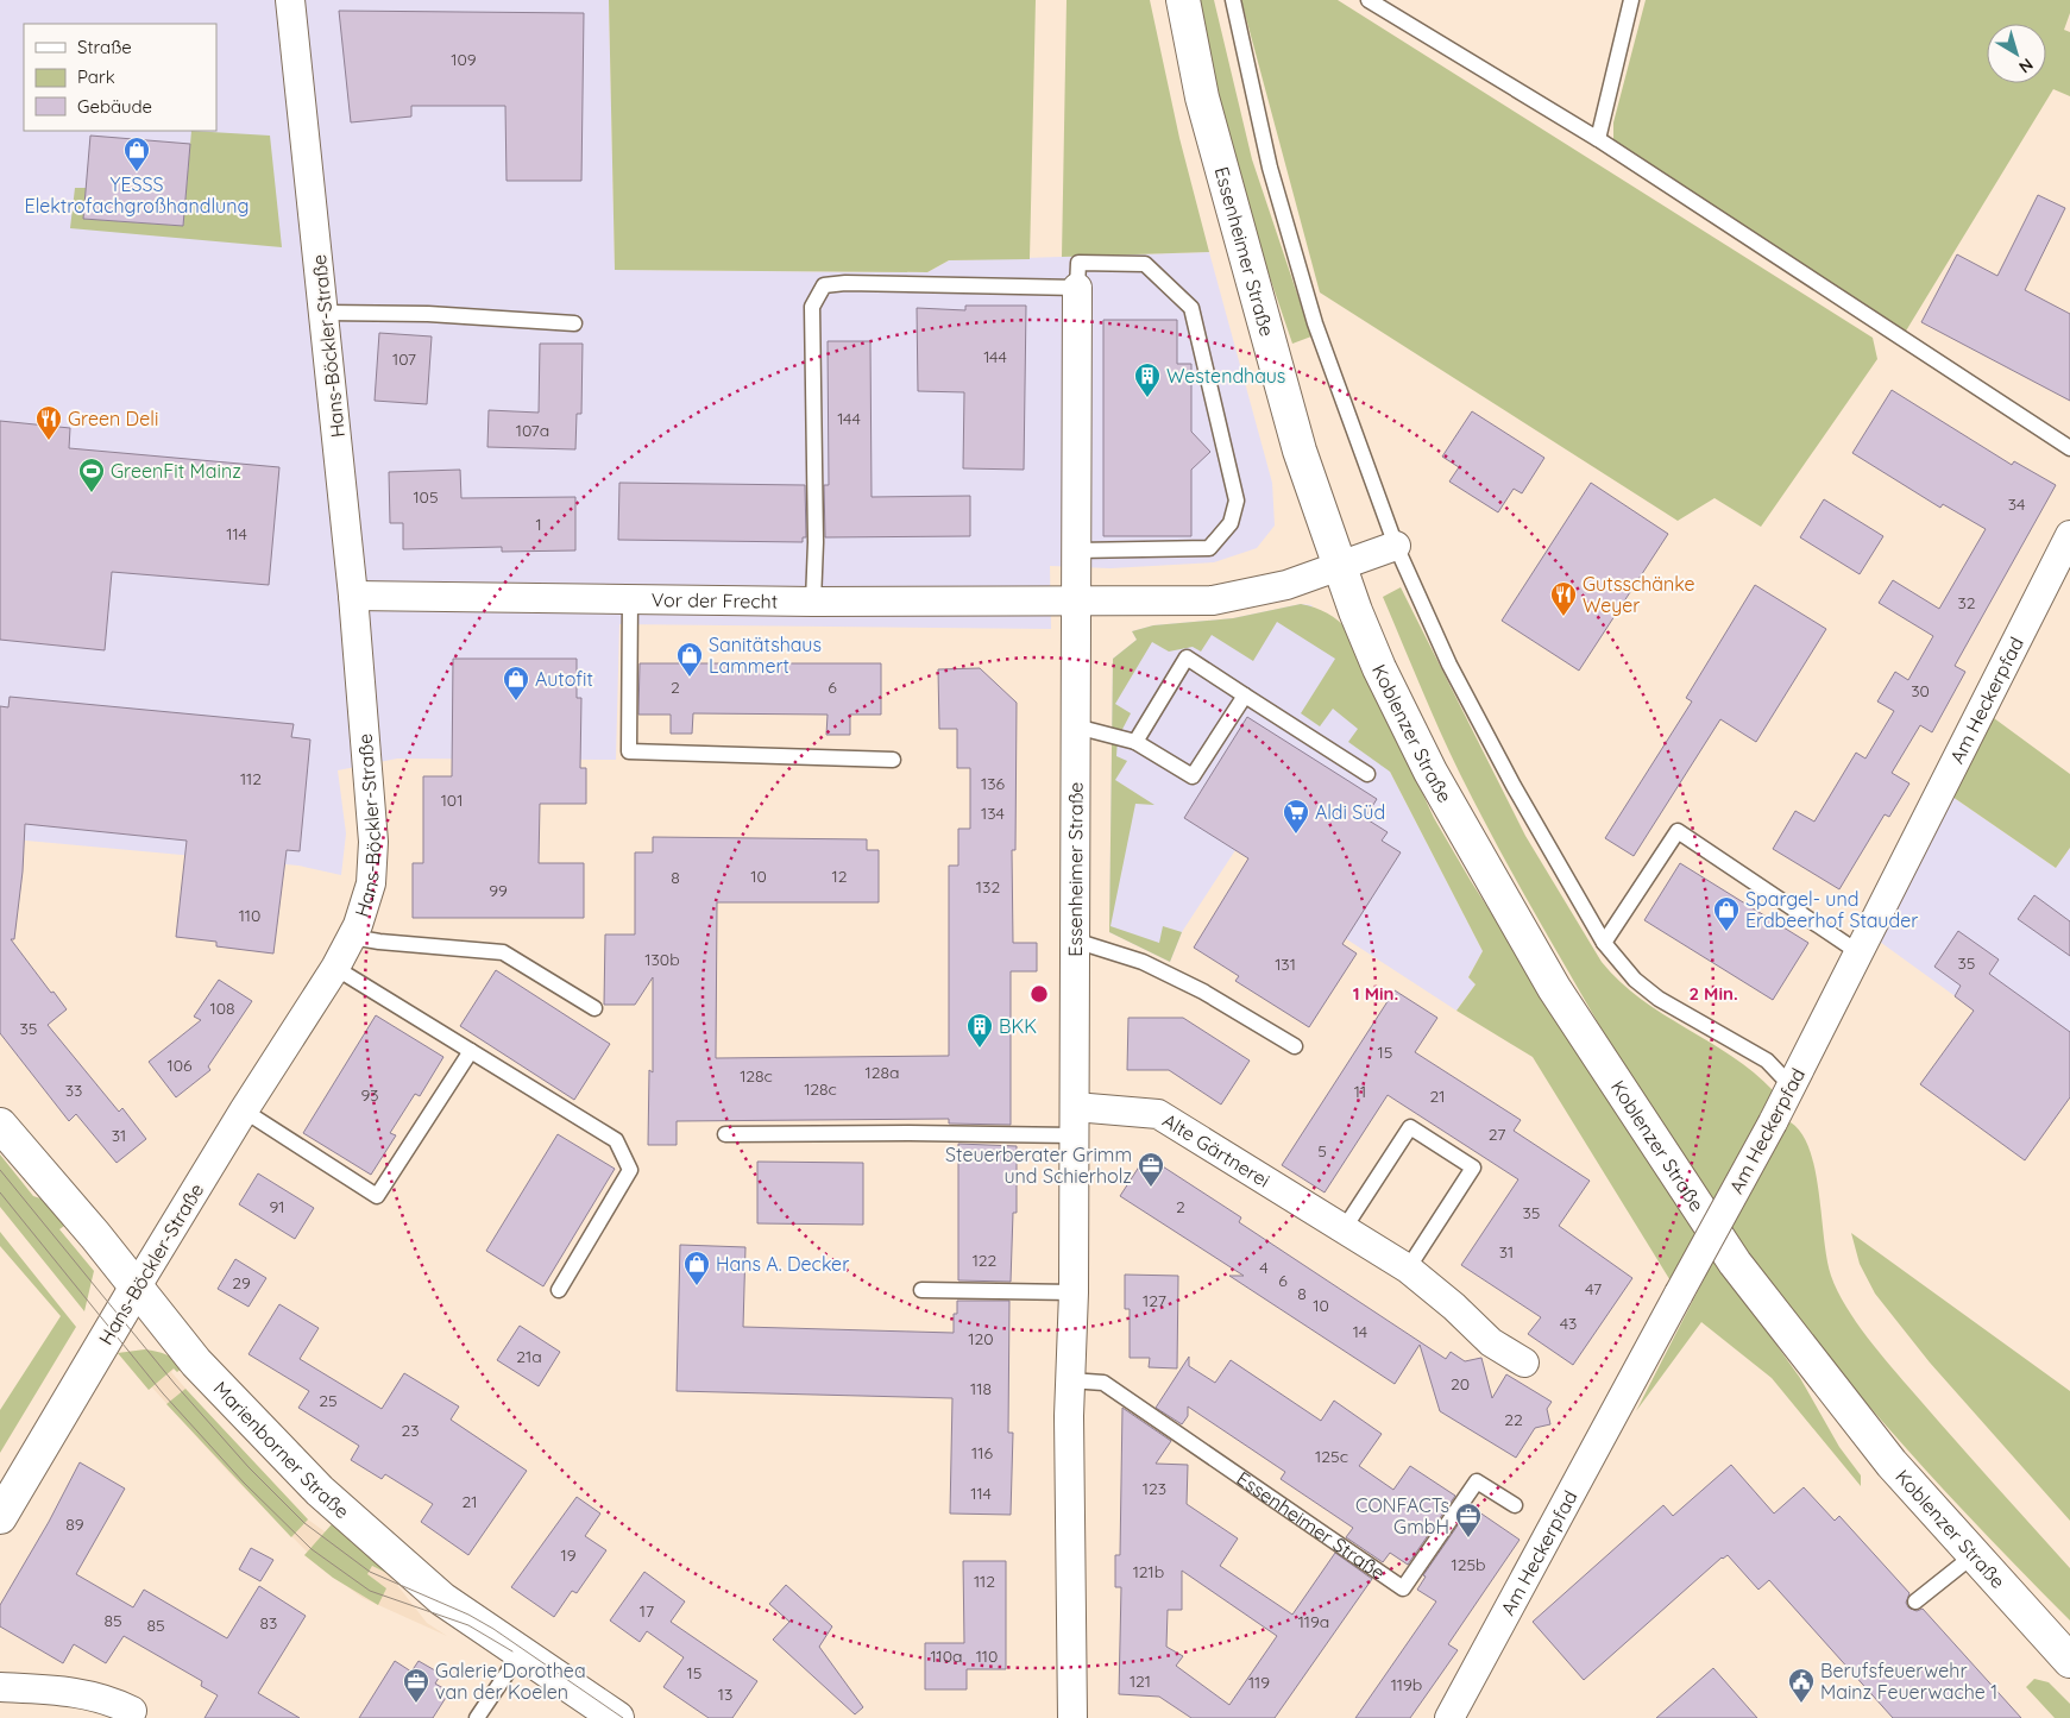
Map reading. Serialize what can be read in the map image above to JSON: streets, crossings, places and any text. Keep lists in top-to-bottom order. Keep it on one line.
{"streets":{"main road":["Essenheimer Straße","Hans-Böckler-Straße","Koblenzer Straße","Marienborner Straße"],"street":["Vor der Frecht","Am Heckerpfad","Alte Gärtnerei"]},"crossings":[["Essenheimer Straße","Vor der Frecht"],["Essenheimer Straße","Koblenzer Straße"],["Essenheimer Straße","Alte Gärtnerei"],["Hans-Böckler-Straße","Vor der Frecht"],["Hans-Böckler-Straße","Marienborner Straße"]],"places":{"shop":["YESSS Elektrofachgroßhandlung","Sanitätshaus Lammert","Autofit","Spargel- und Erdbeerhof Stauder","Hans A. Decker"],"building":["Westendhaus","BKK"],"restaurant":["Green Deli","Gutsschänke Weyer"],"sports":["GreenFit Mainz"],"supermarket":["Aldi Süd"],"office":["Steuerberater Grimm und Schierholz","CONFACTs GmbH","Galerie Dorothea van der Koelen"],"public building":["Berufsfeuerwehr Mainz Feuerwache 1"]},"house_numbers":["109","144","107","144","107a","105","34","1","114","32","2","6","30","112","136","101","134","10","12","8","132","99","110","130b","35","131","108","35","15","106","128a","128c","128c","33","11","93","21","27","31","5","91","2","35","31","122","4","6","29","47","8","127","10","43","14","120","21a","20","118","25","22","23","116","125c","123","114","21","89","19","125b","121b","112","17","85","119a","83","85","110a","110","15","121","119","119b","13"],"legend":["Straße","Park","Gebäude"],"north":"bottom right","rings":["1 Min.","2 Min."]}
